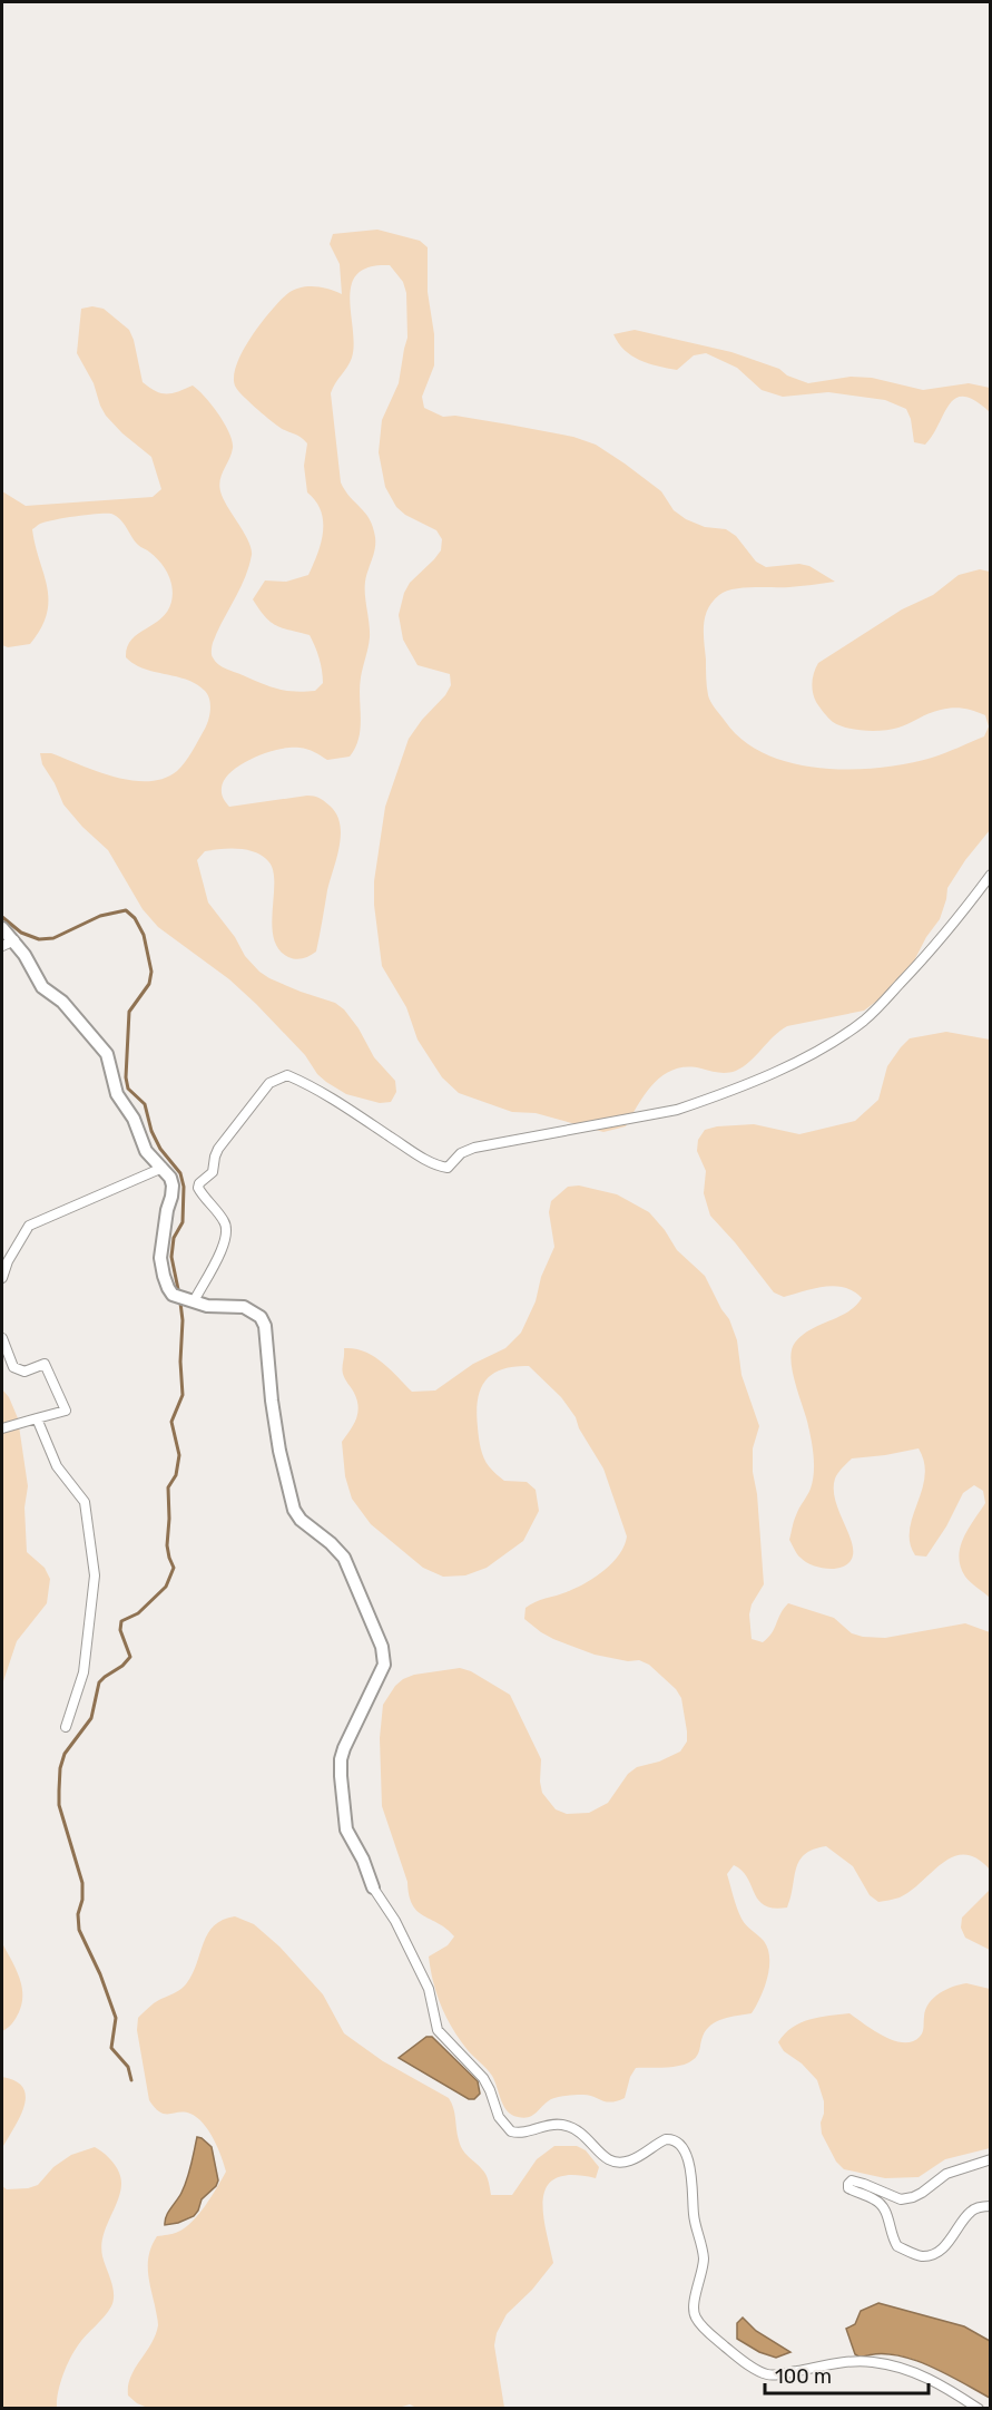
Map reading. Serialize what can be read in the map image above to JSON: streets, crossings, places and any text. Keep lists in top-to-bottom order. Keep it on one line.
{"scale_bar":"100 m"}
